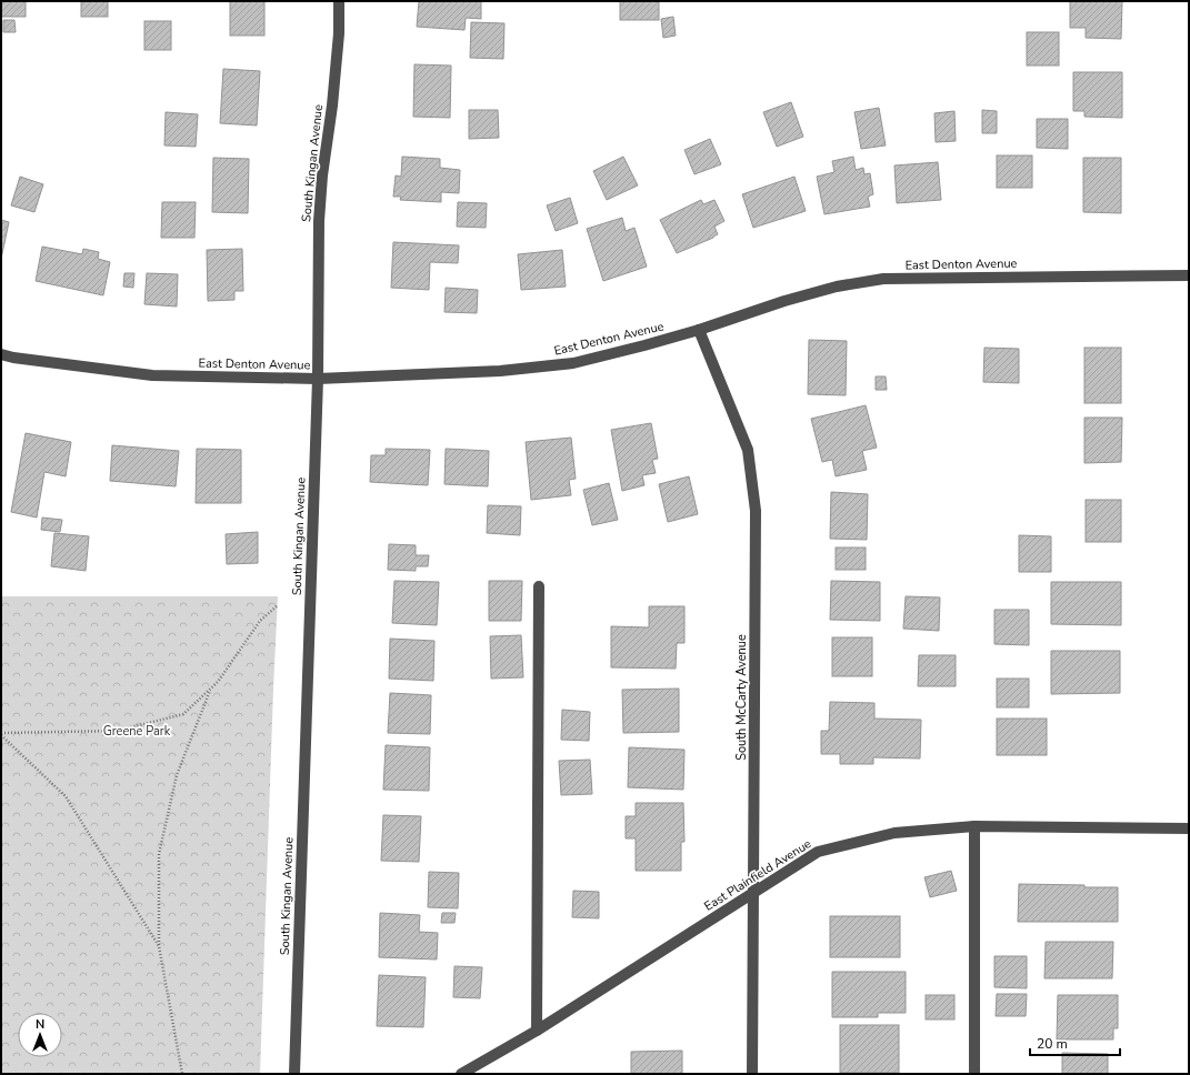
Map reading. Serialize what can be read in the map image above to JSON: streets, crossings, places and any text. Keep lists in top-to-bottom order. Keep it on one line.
{"streets":{"street":["South Kingan Avenue","East Denton Avenue","South McCarty Avenue","East Plainfield Avenue"]},"crossings":[["South Kingan Avenue","East Denton Avenue"],["East Denton Avenue","South McCarty Avenue"],["South McCarty Avenue","East Plainfield Avenue"]],"parks":["Greene Park"],"scale_bar":"20 m","north":"top"}
